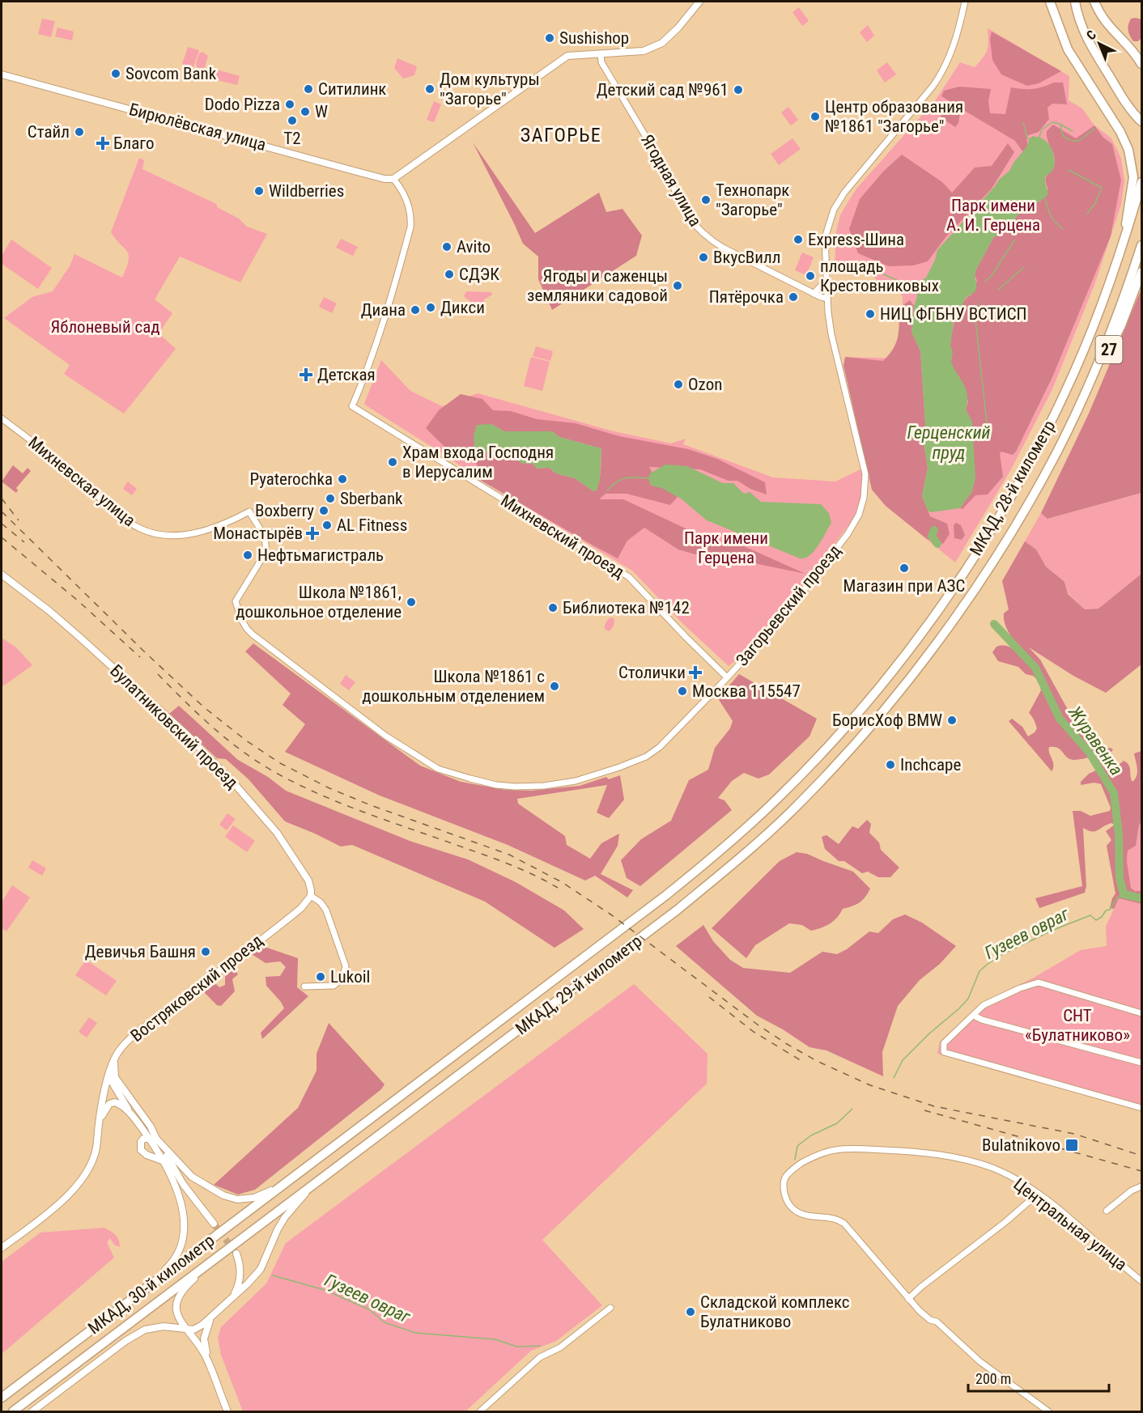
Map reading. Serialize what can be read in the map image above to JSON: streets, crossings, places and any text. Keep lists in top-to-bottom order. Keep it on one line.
{"streets":{"main road":["27","МКАД, 28-й километр","МКАД, 29-й километр","МКАД, 30-й километр"],"street":["Бирюлёвская улица","Ягодная улица","Михневская улица","Михневский проезд","Загорьевский проезд","Булатниковский проезд","Востряковский проезд","Центральная улица"]},"crossings":[["Бирюлёвская улица","Михневский проезд"],["Ягодная улица","Загорьевский проезд"],["27","МКАД, 28-й километр"],["Михневская улица","Загорьевский проезд"],["МКАД, 28-й километр","МКАД, 29-й километр"],["Михневский проезд","Загорьевский проезд"],["Булатниковский проезд","Востряковский проезд"],["МКАД, 29-й километр","МКАД, 30-й километр"]],"districts":["ЗАГОРЬЕ"],"water":["Герценский пруд","Журавенка","Гузеев овраг"],"parks":["Парк имени А. И. Герцена","Яблоневый сад","Парк имени Герцена","СНТ «Булатниково»"],"places":{"other":["Sushishop","Sovcom Bank","Ситилинк","Дом культуры \"Загорье\"","Детский сад №961","Dodo Pizza","W","Центр образования №1861 \"Загорье\"","T2","Стайл","Wildberries","Технопарк \"Загорье\"","Express-Шина","Avito","ВкусВилл","СДЭК","площадь Крестовниковых","Ягоды и саженцы земляники садовой","Пятёрочка","Дикси","Диана","НИЦ ФГБНУ ВСТИСП","Ozon","Храм входа Господня в Иерусалим","Pyaterochka","Sberbank","Boxberry","AL Fitness","Нефтьмагистраль","Магазин при АЗС","Школа №1861, дошкольное отделение","Библиотека №142","Школа №1861 с дошкольным отделением","Москва 115547","БорисХоф BMW","Inchcape","Девичья Башня","Lukoil","Складской комплекс Булатниково"],"health":["Благо","Детская","Монастырёв","Столички"],"transit":["Bulatnikovo"]},"scale_bar":"200 m","north":"top left"}
